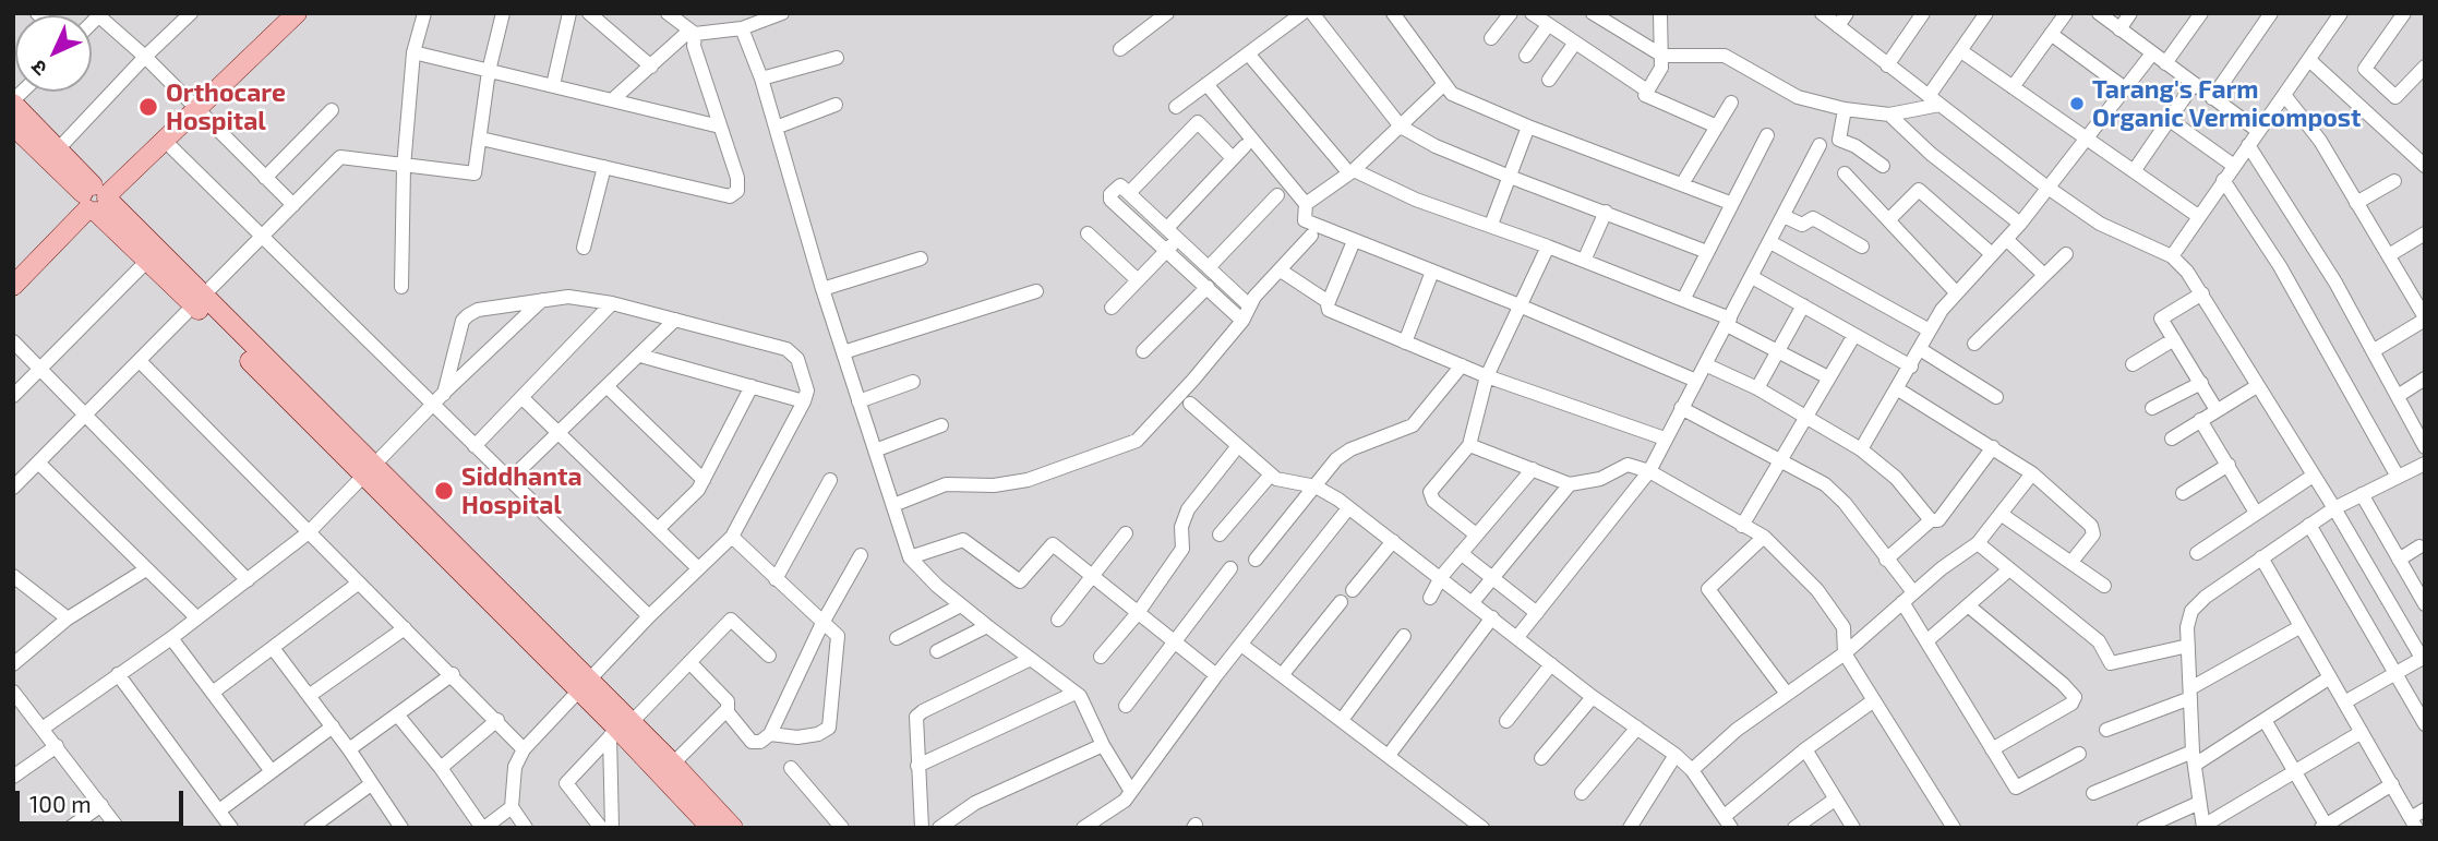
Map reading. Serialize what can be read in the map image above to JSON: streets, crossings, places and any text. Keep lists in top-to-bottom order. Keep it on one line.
{"places":["Tarang's Farm Organic Vermicompost","Orthocare Hospital","Siddhanta Hospital"],"scale_bar":"100 m","north":"bottom left"}
